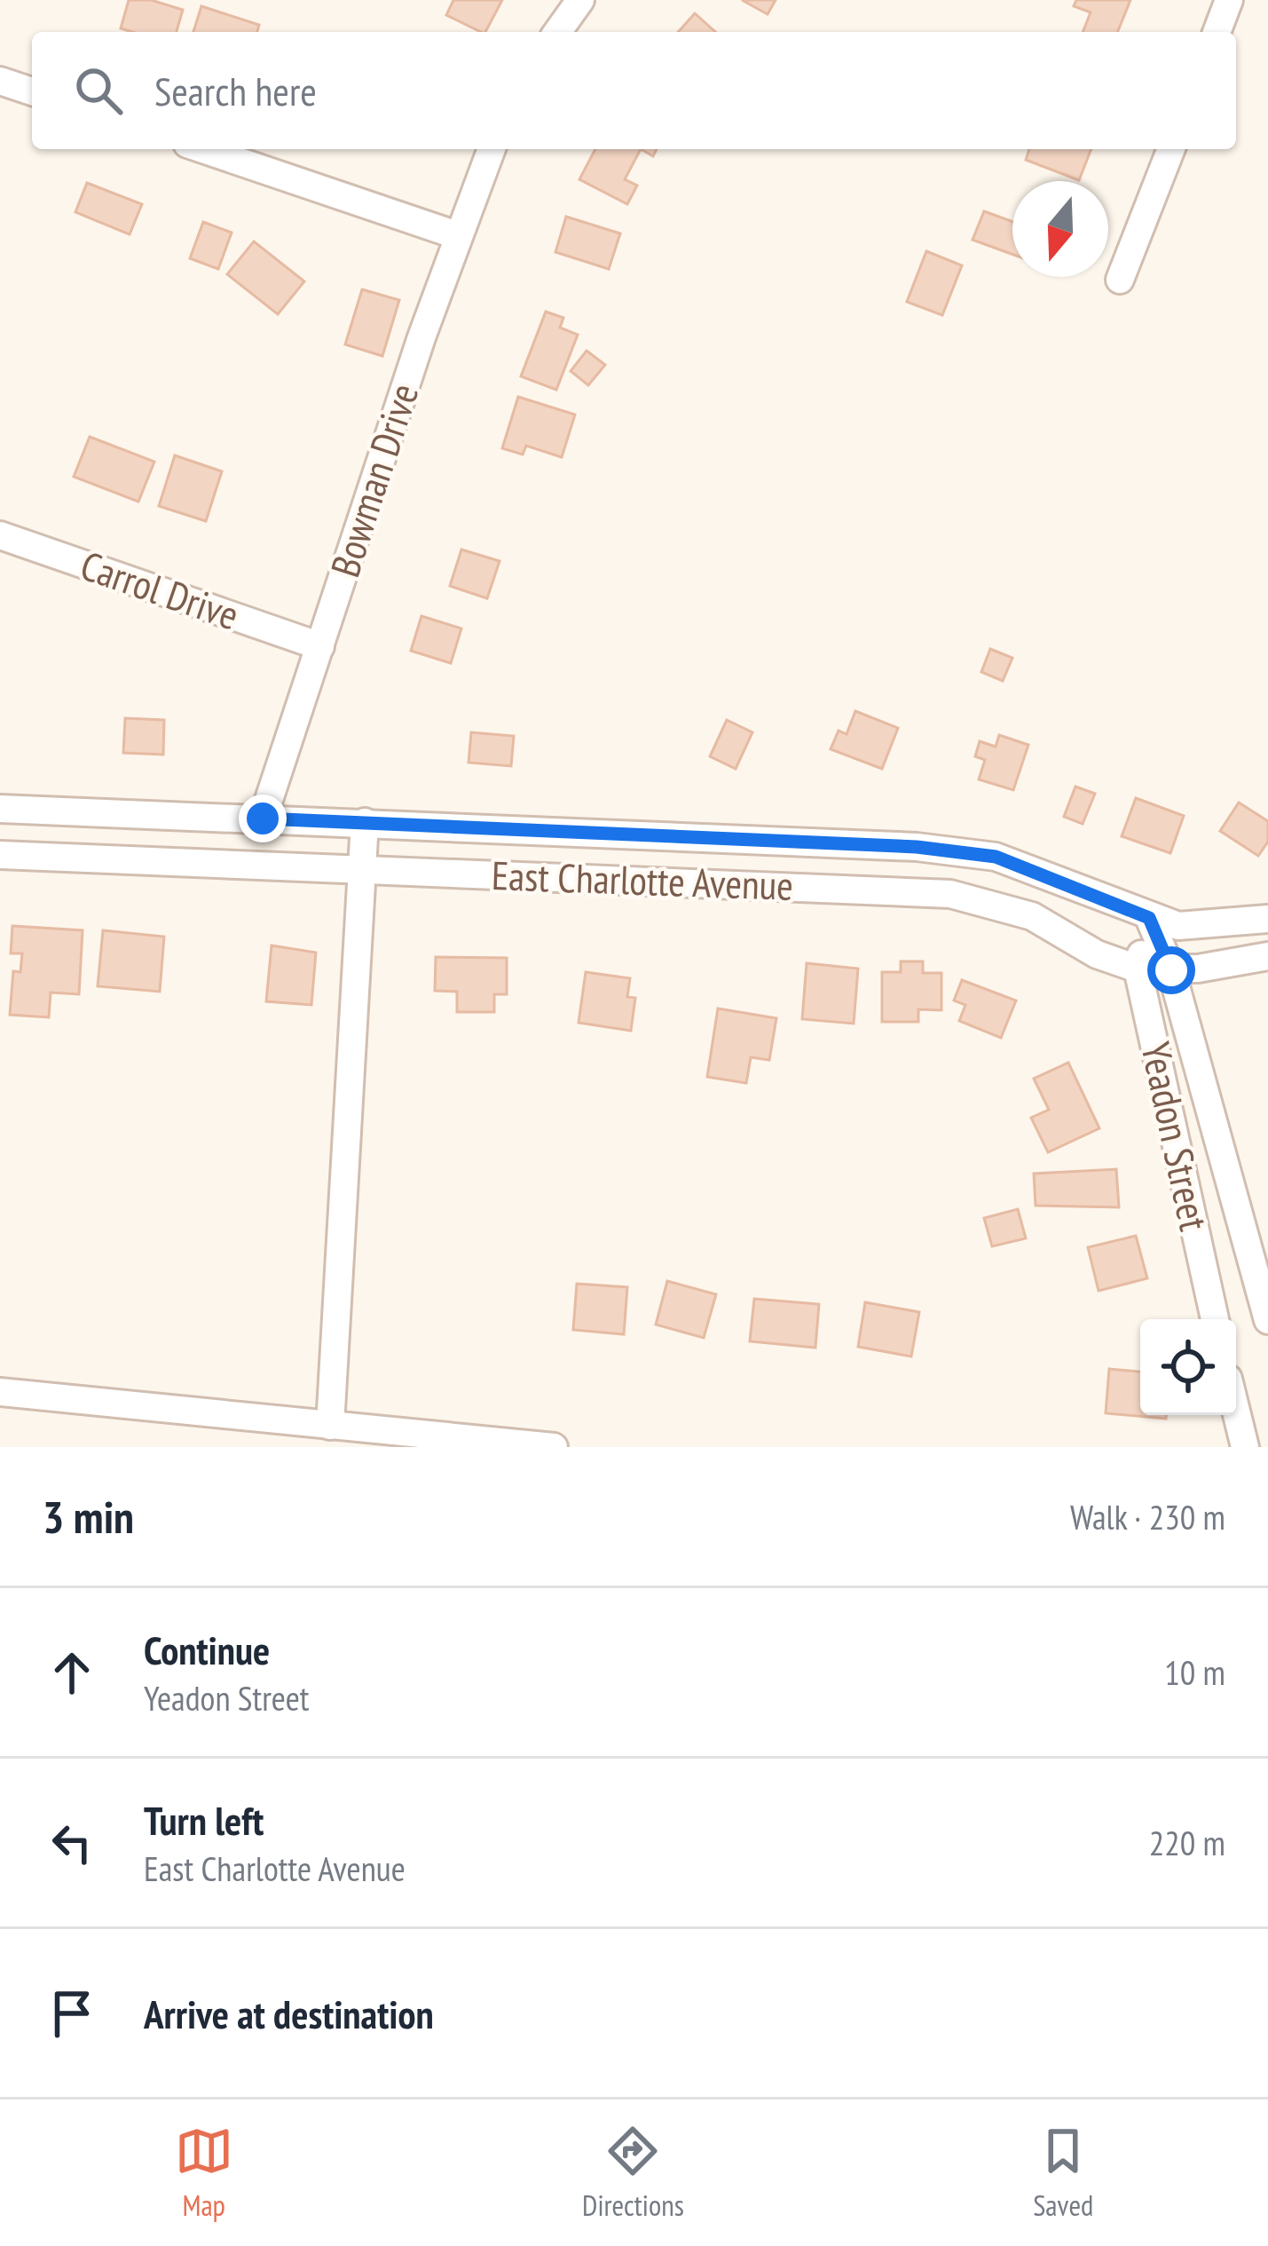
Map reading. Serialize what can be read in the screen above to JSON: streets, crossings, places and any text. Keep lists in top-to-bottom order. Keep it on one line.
{"streets":{"street":["Bowman Drive","Carrol Drive","East Charlotte Avenue","Yeadon Street"]},"crossings":[["Bowman Drive","Carrol Drive"],["Bowman Drive","East Charlotte Avenue"],["East Charlotte Avenue","Yeadon Street"]],"north":"bottom","page":{"search":"Search here","heading":["3 min","Walk · 230 m"],"list":[["Continue","Yeadon Street","10 m"],["Turn left","East Charlotte Avenue","220 m"],"Arrive at destination"],"nav":["Map","Directions","Saved"]}}
